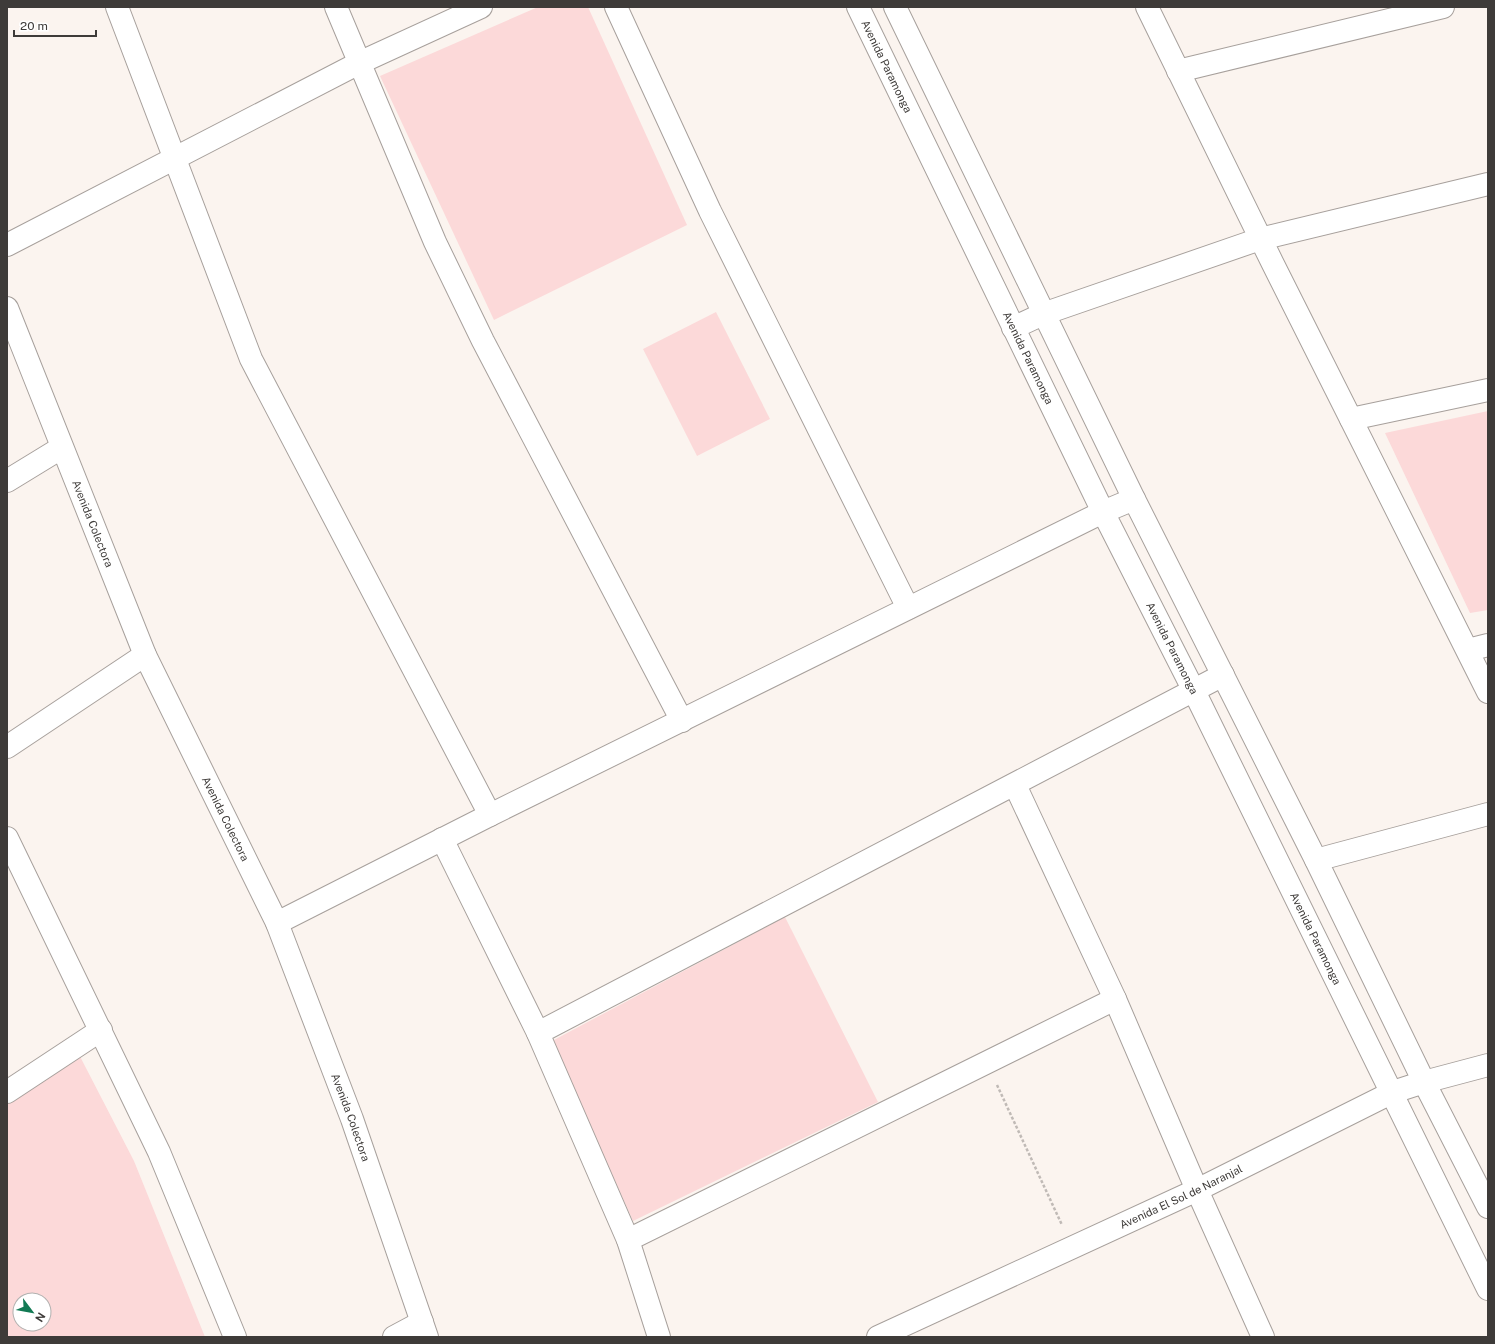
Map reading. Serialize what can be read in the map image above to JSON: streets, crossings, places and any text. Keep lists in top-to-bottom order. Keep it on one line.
{"streets":{"street":["Avenida Paramonga","Avenida Colectora","Avenida El Sol de Naranjal"]},"crossings":[["Avenida Paramonga","Avenida El Sol de Naranjal"]],"scale_bar":"20 m","north":"bottom right"}
